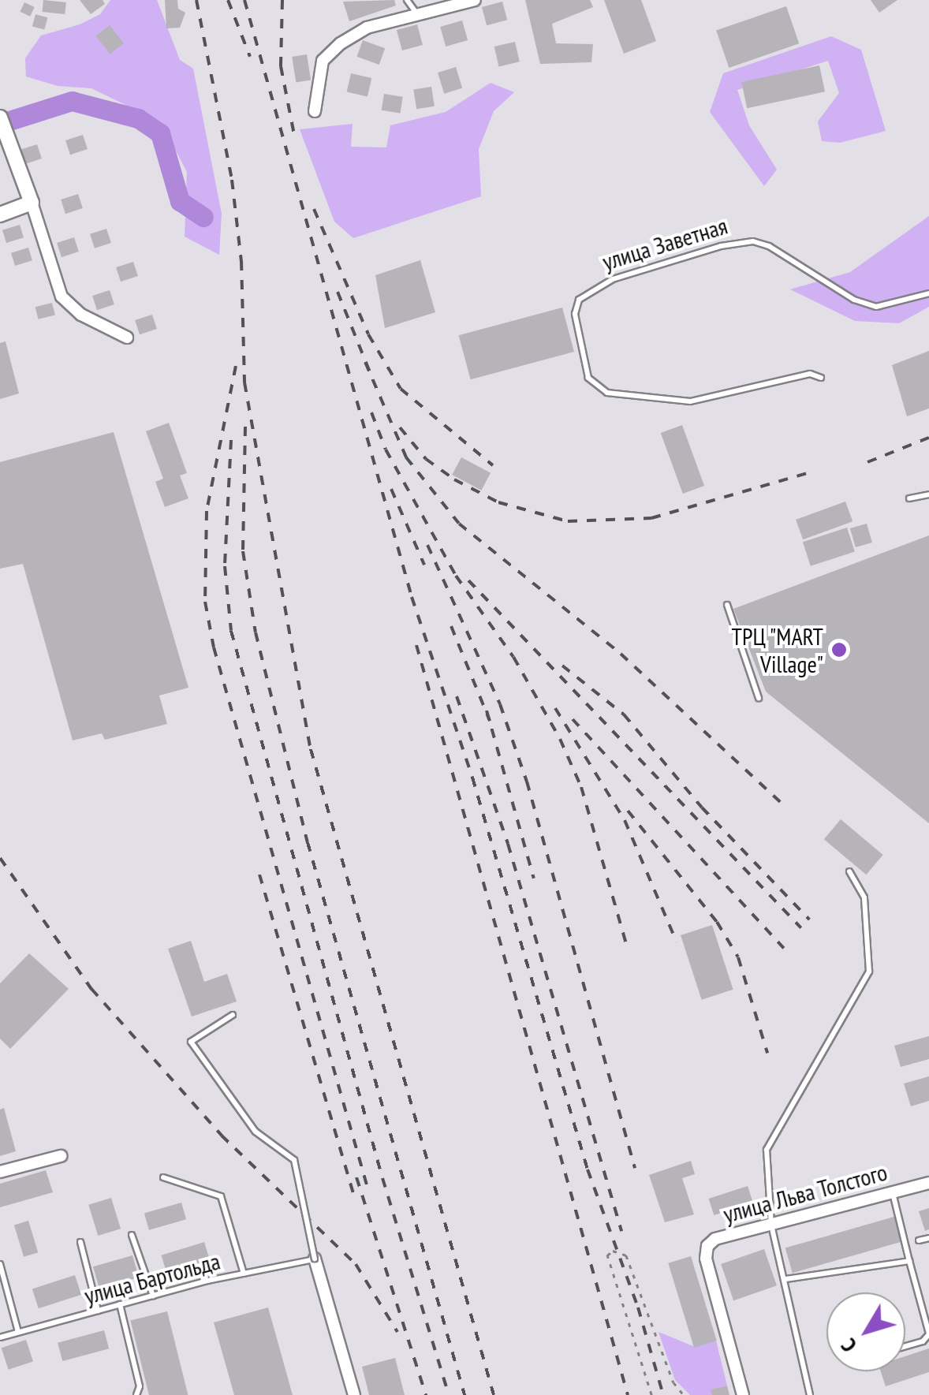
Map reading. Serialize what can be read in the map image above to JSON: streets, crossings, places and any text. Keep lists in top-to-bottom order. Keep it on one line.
{"streets":{"street":["улица Льва Толстого"],"lane":["улица Заветная","улица Бартольда"]},"places":["ТРЦ \"MART Village\""],"north":"bottom left"}
